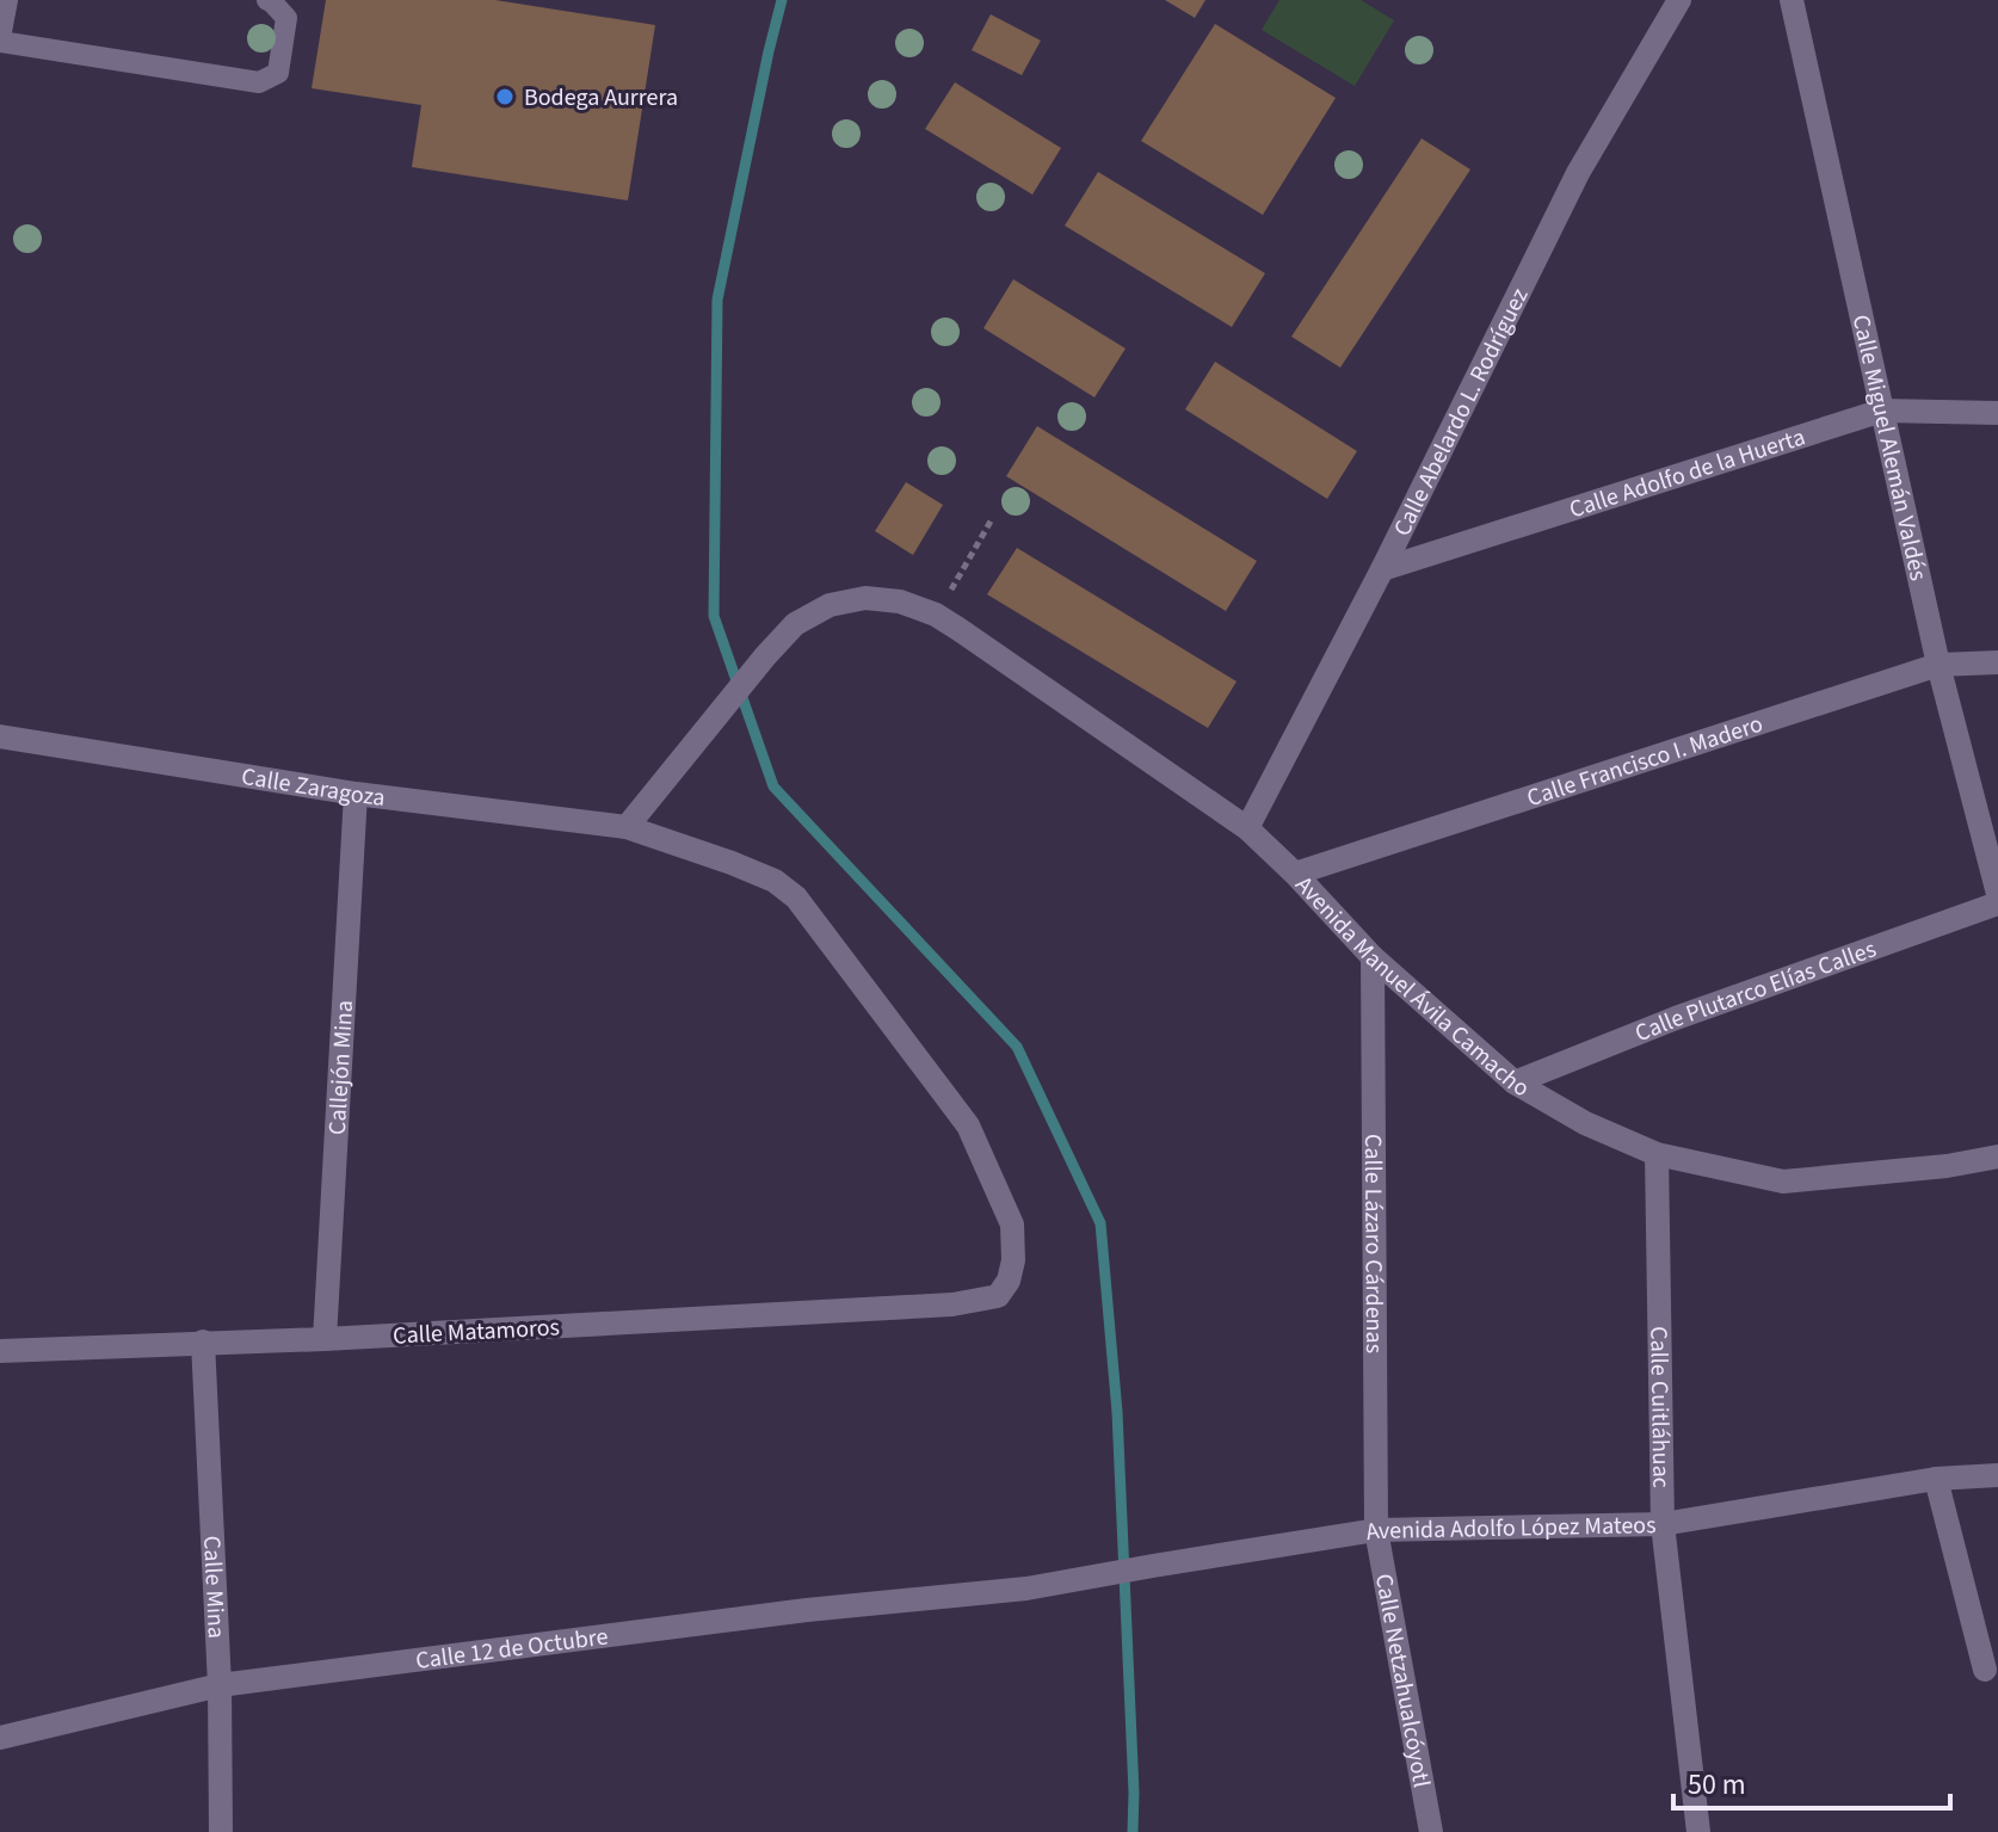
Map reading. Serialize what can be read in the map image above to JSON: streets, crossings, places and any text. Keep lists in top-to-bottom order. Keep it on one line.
{"streets":{"street":["Calle Abelardo L. Rodríguez","Calle Miguel Alemán Valdés","Calle Adolfo de la Huerta","Calle Francisco I. Madero","Calle Zaragoza","Avenida Manuel Ávila Camacho","Calle Plutarco Elías Calles","Callejón Mina","Calle Lázaro Cárdenas","Calle Matamoros","Calle Cuitláhuac","Avenida Adolfo López Mateos","Calle Mina","Calle 12 de Octubre","Calle Netzahualcóyotl"]},"crossings":[["Calle Abelardo L. Rodríguez","Calle Adolfo de la Huerta"],["Calle Abelardo L. Rodríguez","Avenida Manuel Ávila Camacho"],["Calle Miguel Alemán Valdés","Calle Adolfo de la Huerta"],["Calle Miguel Alemán Valdés","Calle Francisco I. Madero"],["Calle Francisco I. Madero","Avenida Manuel Ávila Camacho"],["Calle Zaragoza","Avenida Manuel Ávila Camacho"],["Calle Zaragoza","Callejón Mina"],["Calle Zaragoza","Calle Matamoros"],["Avenida Manuel Ávila Camacho","Calle Plutarco Elías Calles"],["Avenida Manuel Ávila Camacho","Calle Lázaro Cárdenas"],["Avenida Manuel Ávila Camacho","Calle Cuitláhuac"],["Callejón Mina","Calle Matamoros"],["Calle Lázaro Cárdenas","Avenida Adolfo López Mateos"],["Calle Lázaro Cárdenas","Calle Netzahualcóyotl"],["Calle Matamoros","Calle Mina"],["Calle Cuitláhuac","Avenida Adolfo López Mateos"],["Avenida Adolfo López Mateos","Calle 12 de Octubre"],["Avenida Adolfo López Mateos","Calle Netzahualcóyotl"],["Calle Mina","Calle 12 de Octubre"]],"places":["Bodega Aurrera"],"scale_bar":"50 m"}
